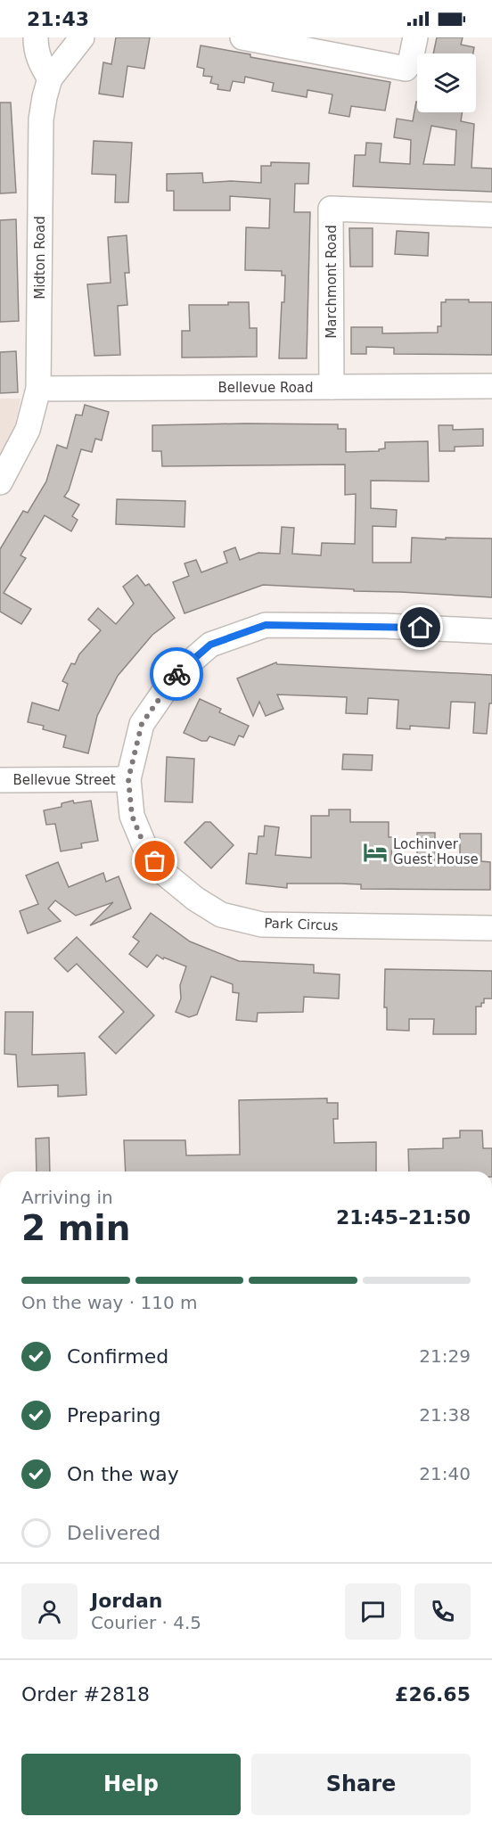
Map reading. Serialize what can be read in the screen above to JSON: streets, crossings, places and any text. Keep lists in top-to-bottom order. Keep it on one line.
{"streets":{"street":["Midton Road","Marchmont Road","Bellevue Road","Bellevue Street","Park Circus"]},"crossings":[["Midton Road","Bellevue Road"],["Marchmont Road","Bellevue Road"],["Bellevue Street","Park Circus"]],"places":{"hotel":["Lochinver Guest House"]},"page":{"status":"21:43","heading":["2 min","Arriving in","21:45–21:50"],"panel":["Jordan","Courier · 4.5","Order #2818","£26.65"],"bar":"On the way · 110 m","list":[["Confirmed","21:29"],["Preparing","21:38"],["On the way","21:40"],"Delivered"],"buttons":["Help","Share"]}}
